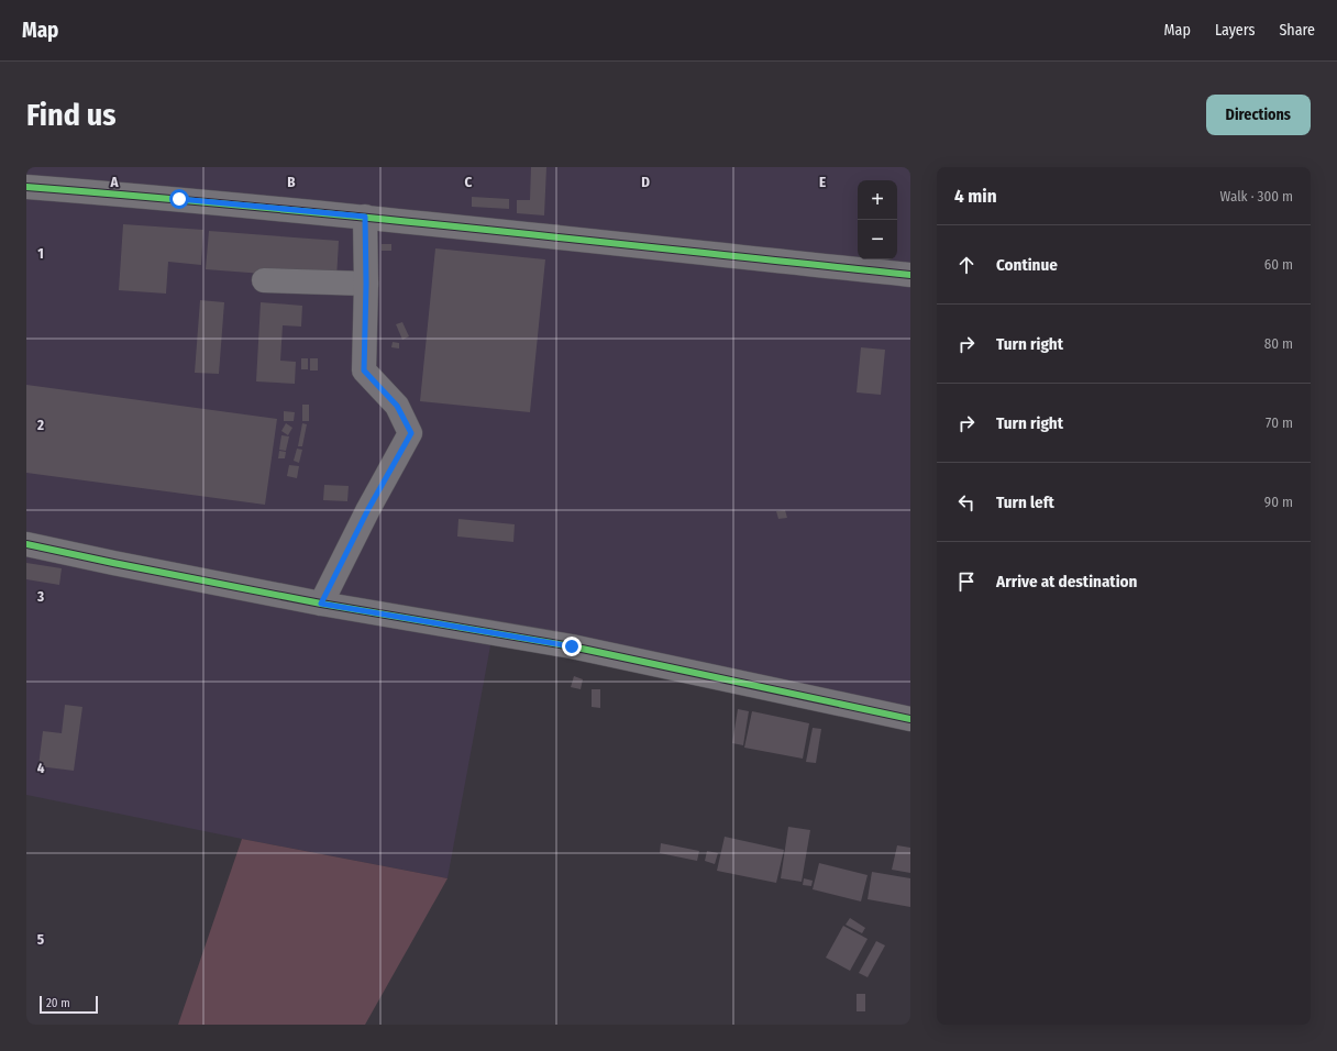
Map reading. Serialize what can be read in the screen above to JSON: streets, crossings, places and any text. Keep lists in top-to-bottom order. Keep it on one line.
{"scale_bar":"20 m","page":{"header":"Map","nav":["Map","Layers","Share"],"buttons":"Directions","title":"Find us","heading":["4 min","Walk · 300 m"],"map_buttons":["+","−"],"list":[["Continue","60 m"],["Turn right","80 m"],["Turn right","70 m"],["Turn left","90 m"],"Arrive at destination"],"scale":"20 m"},"grid":{"columns":["A","B","C","D","E"],"rows":["1","2","3","4","5"]}}
